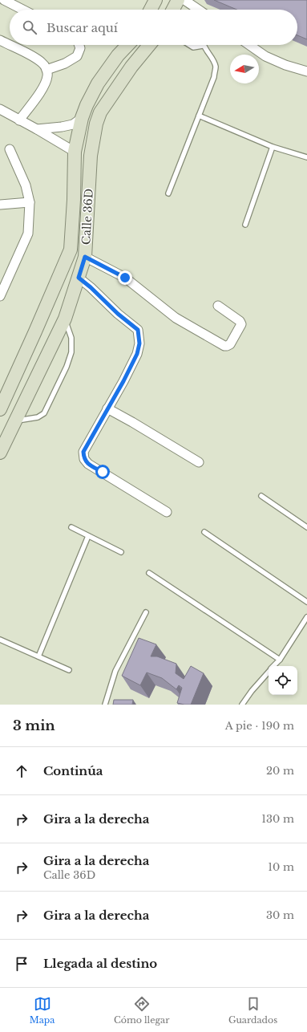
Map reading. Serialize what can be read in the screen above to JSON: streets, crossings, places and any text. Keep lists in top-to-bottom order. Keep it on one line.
{"streets":{"main road":["Calle 36D"]},"north":"left","page":{"search":"Buscar aquí","heading":["3 min","A pie · 190 m"],"list":[["Continúa","20 m"],["Gira a la derecha","130 m"],["Gira a la derecha","Calle 36D","10 m"],["Gira a la derecha","30 m"],"Llegada al destino"],"nav":["Mapa","Cómo llegar","Guardados"]}}
